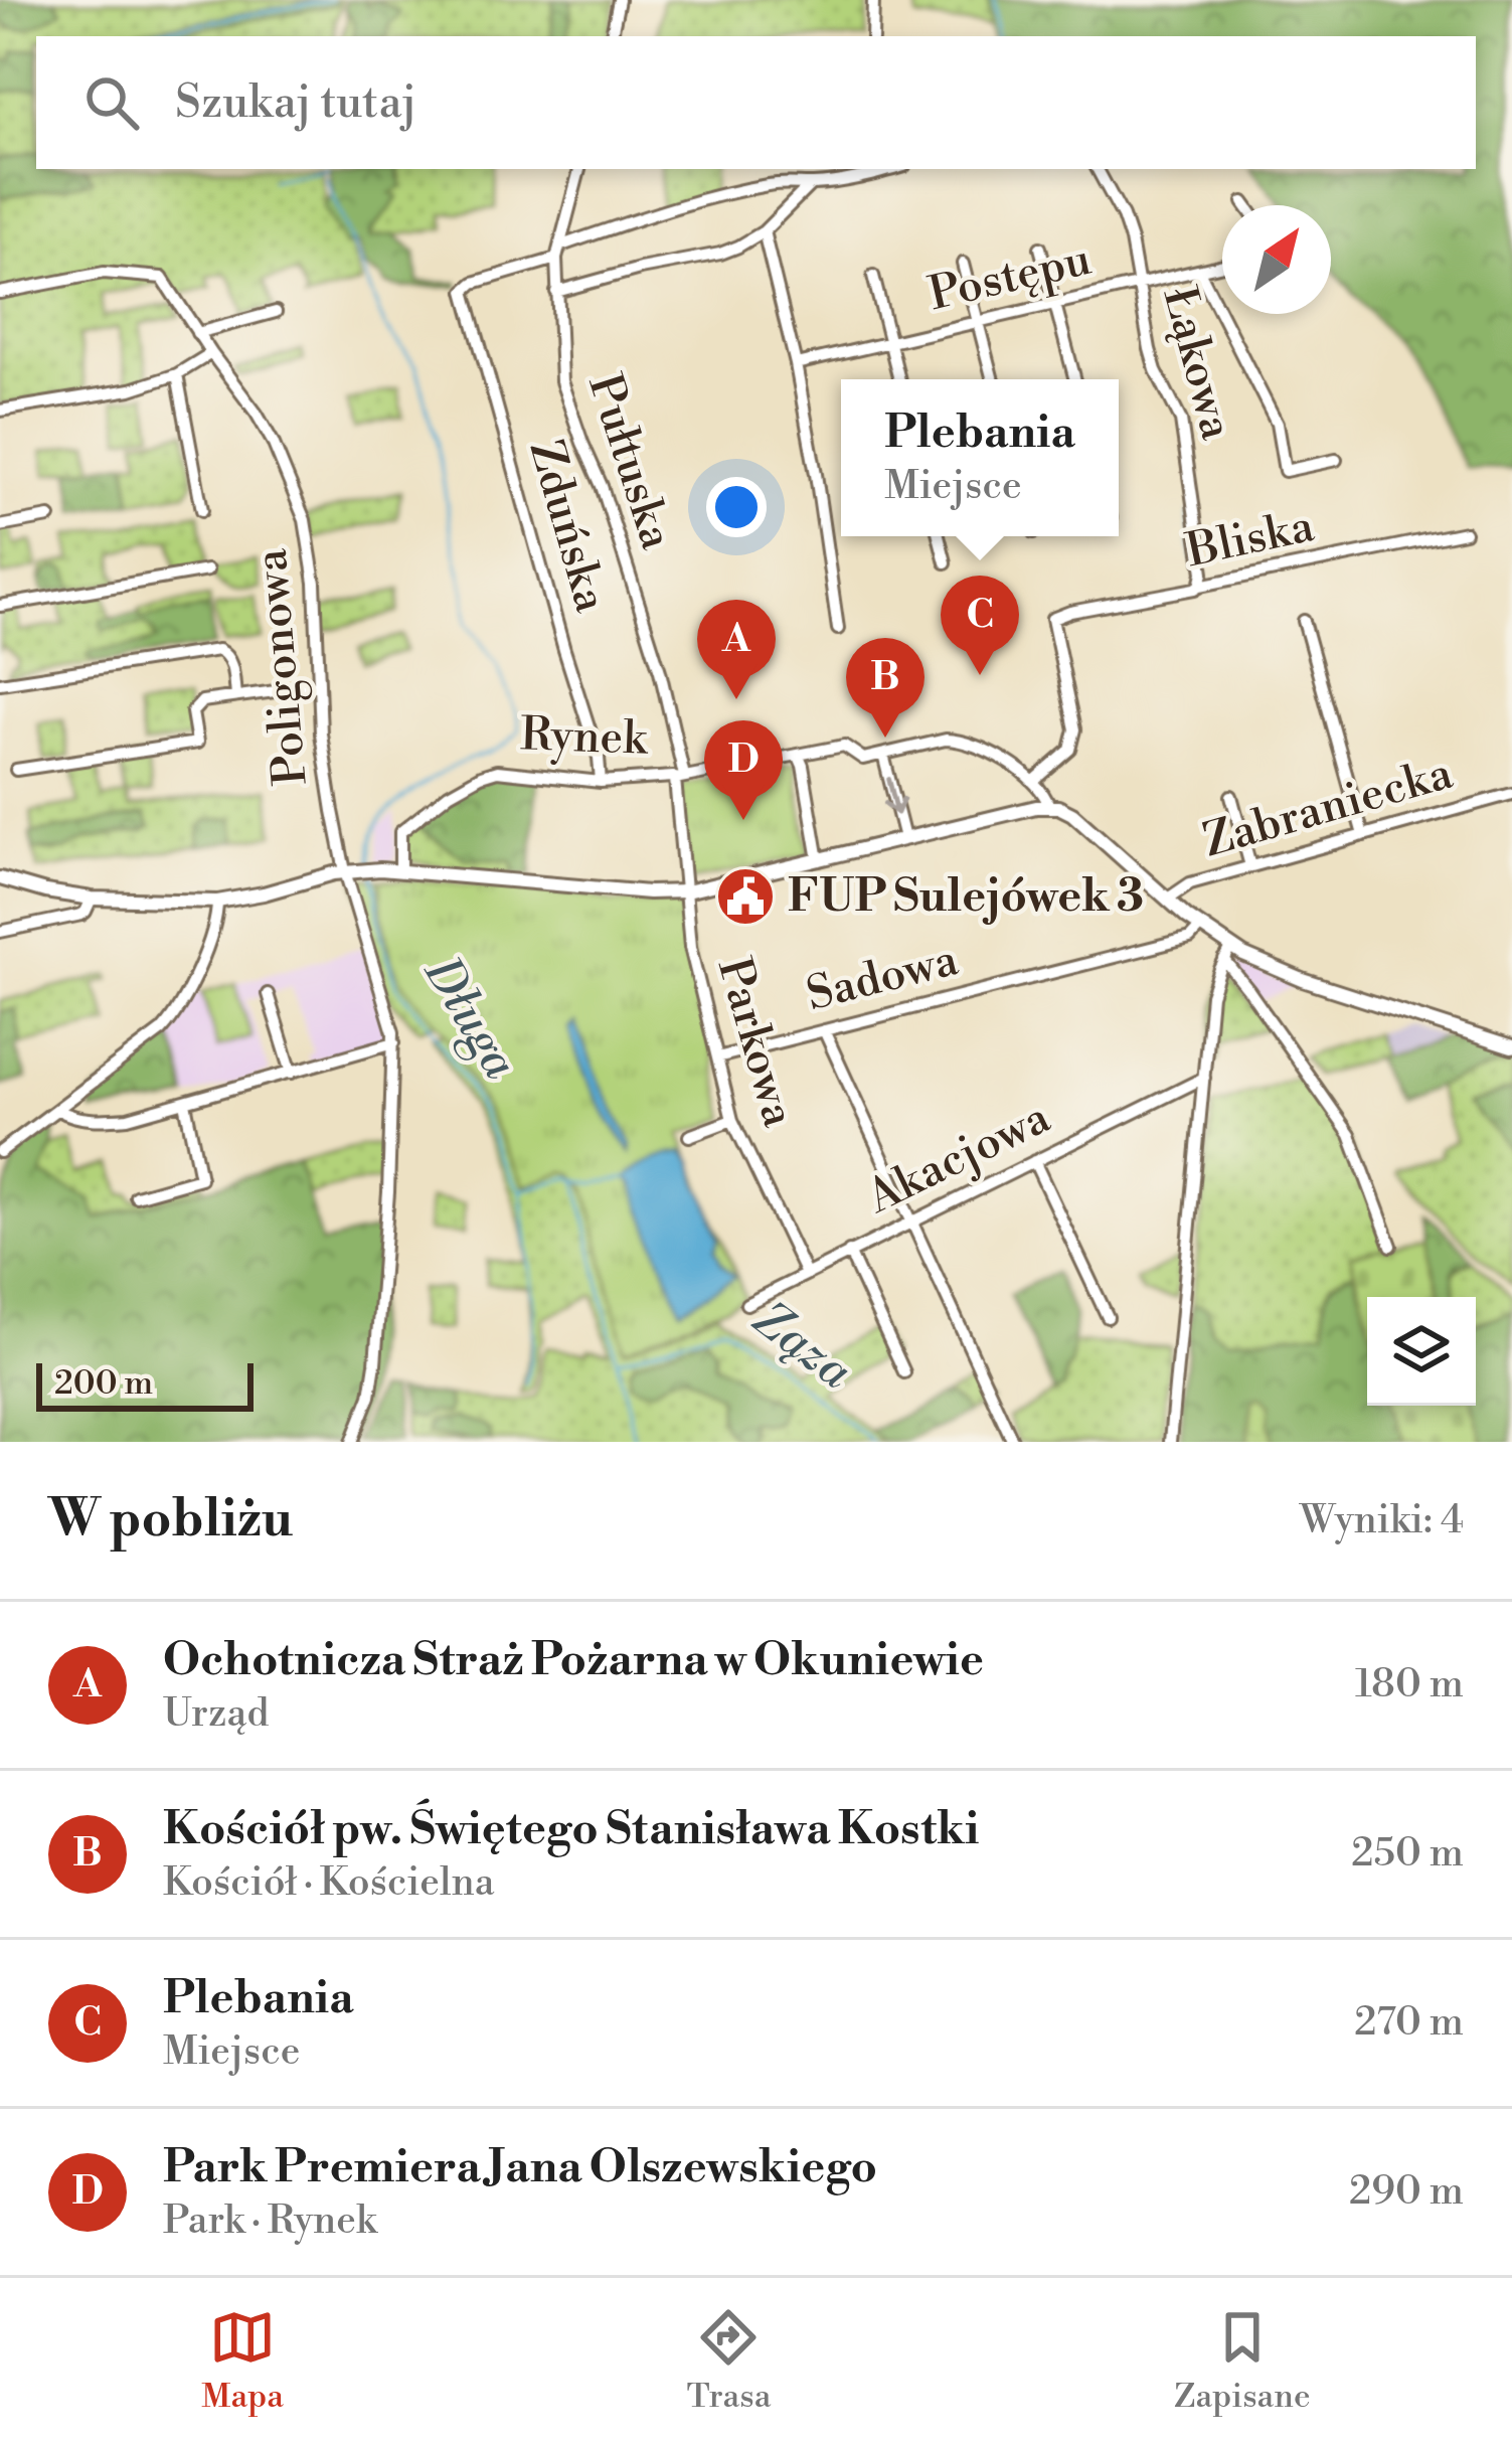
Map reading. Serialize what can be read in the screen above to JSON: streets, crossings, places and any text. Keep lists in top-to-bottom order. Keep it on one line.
{"streets":{"street":["Postępu","Łąkowa","Pułtuska","Zduńska","Bliska","Poligonowa","Rynek","Zabraniecka","Sadowa","Parkowa","Akacjowa"]},"crossings":[["Postępu","Łąkowa"],["Łąkowa","Bliska"],["Pułtuska","Zduńska"],["Pułtuska","Rynek"],["Zduńska","Rynek"],["Rynek","Parkowa"],["Sadowa","Parkowa"],["Parkowa","Akacjowa"]],"water":["Długa","Ząza"],"places":{"public building":["FUP Sulejówek 3"]},"scale_bar":"200 m","north":"top right","page":{"search":"Szukaj tutaj","popup":["Plebania","Miejsce"],"pins":["C","A","B","D"],"scale":"200 m","heading":["W pobliżu","Wyniki: 4"],"list":[{"mark":"A","name":"Ochotnicza Straż Pożarna w Okuniewie","note":"Urząd","value":"180 m"},{"mark":"B","name":"Kościół pw. Świętego Stanisława Kostki","note":"Kościół · Kościelna","value":"250 m"},{"mark":"C","name":"Plebania","note":"Miejsce","value":"270 m"},{"mark":"D","name":"Park Premiera Jana Olszewskiego","note":"Park · Rynek","value":"290 m"}],"nav":["Mapa","Trasa","Zapisane"]}}
